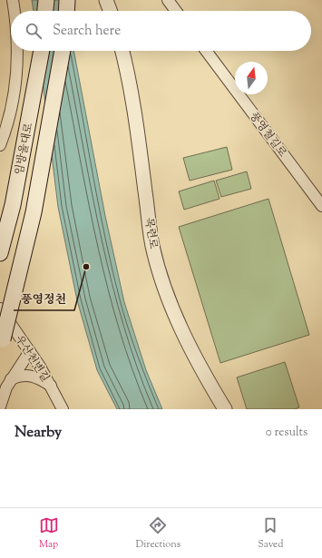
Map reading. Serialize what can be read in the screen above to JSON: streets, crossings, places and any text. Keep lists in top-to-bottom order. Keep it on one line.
{"streets":{"main road":["임방울대로"],"street":["풍영철길로","목련로","우산천변길"]},"places":["풍영정천"],"north":"top","page":{"search":"Search here","heading":["Nearby","0 results"],"nav":["Map","Directions","Saved"]}}
